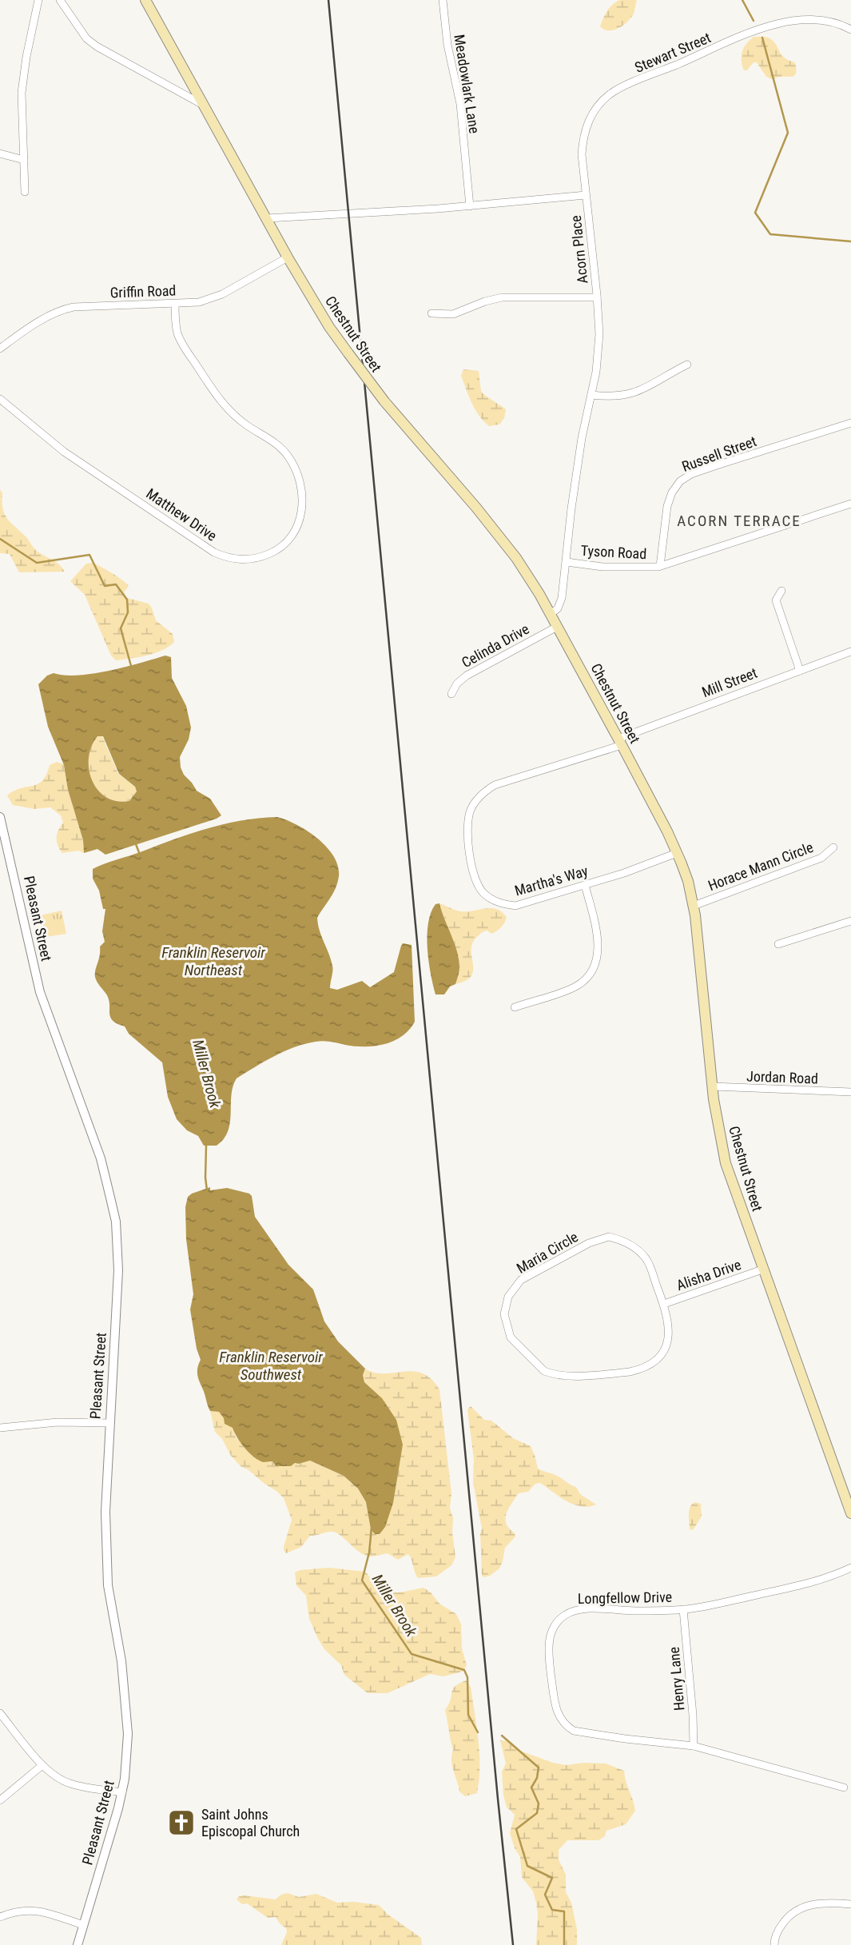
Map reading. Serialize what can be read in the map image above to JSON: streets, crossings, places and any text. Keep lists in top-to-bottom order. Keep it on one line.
{"streets":{"main road":["Chestnut Street"],"street":["Stewart Street","Meadowlark Lane","Acorn Place","Griffin Road","Russell Street","Matthew Drive","Tyson Road","Celinda Drive","Mill Street","Horace Mann Circle","Martha's Way","Pleasant Street","Jordan Road","Maria Circle","Alisha Drive","Longfellow Drive","Henry Lane"]},"crossings":[["Stewart Street","Acorn Place"],["Meadowlark Lane","Acorn Place"],["Acorn Place","Chestnut Street"],["Acorn Place","Tyson Road"],["Griffin Road","Chestnut Street"],["Griffin Road","Matthew Drive"],["Chestnut Street","Celinda Drive"],["Chestnut Street","Mill Street"],["Chestnut Street","Horace Mann Circle"],["Chestnut Street","Martha's Way"],["Chestnut Street","Jordan Road"],["Chestnut Street","Alisha Drive"],["Russell Street","Tyson Road"],["Mill Street","Martha's Way"],["Maria Circle","Alisha Drive"],["Longfellow Drive","Henry Lane"]],"districts":["ACORN TERRACE"],"water":["Franklin Reservoir Northeast","Miller Brook","Franklin Reservoir Southwest"],"places":{"church":["Saint Johns Episcopal Church"]}}
